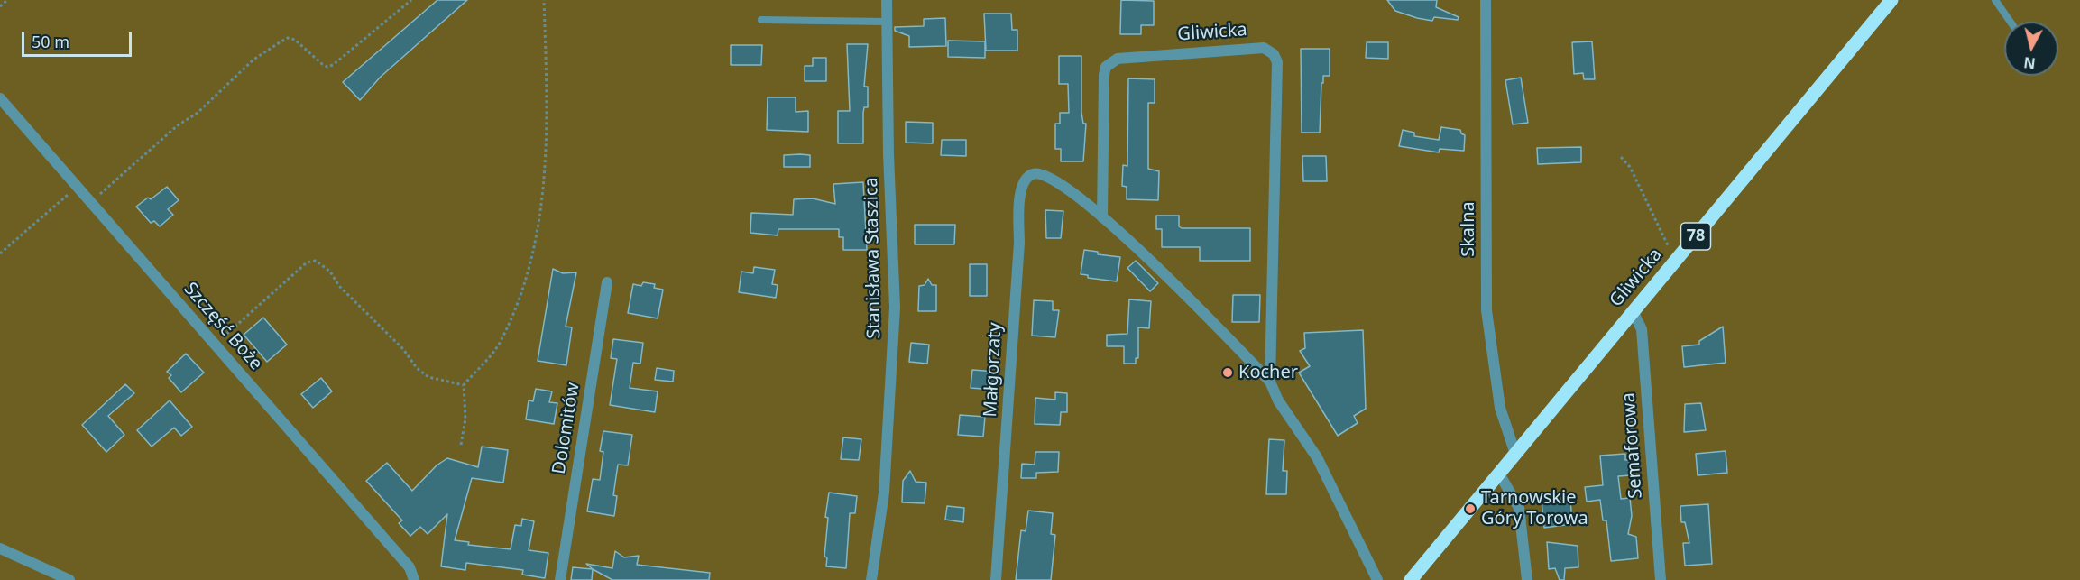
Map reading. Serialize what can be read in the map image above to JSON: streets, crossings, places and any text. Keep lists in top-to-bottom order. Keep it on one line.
{"streets":{"main road":["Gliwicka","78"],"street":["Skalna","Stanisława Staszica","Szczęść Boże","Małgorzaty","Dolomitów","Semaforowa"]},"crossings":[["Gliwicka","Skalna"],["Gliwicka","Małgorzaty"],["Gliwicka","Semaforowa"]],"places":["Kocher","Tarnowskie Góry Torowa"],"scale_bar":"50 m","north":"bottom"}
